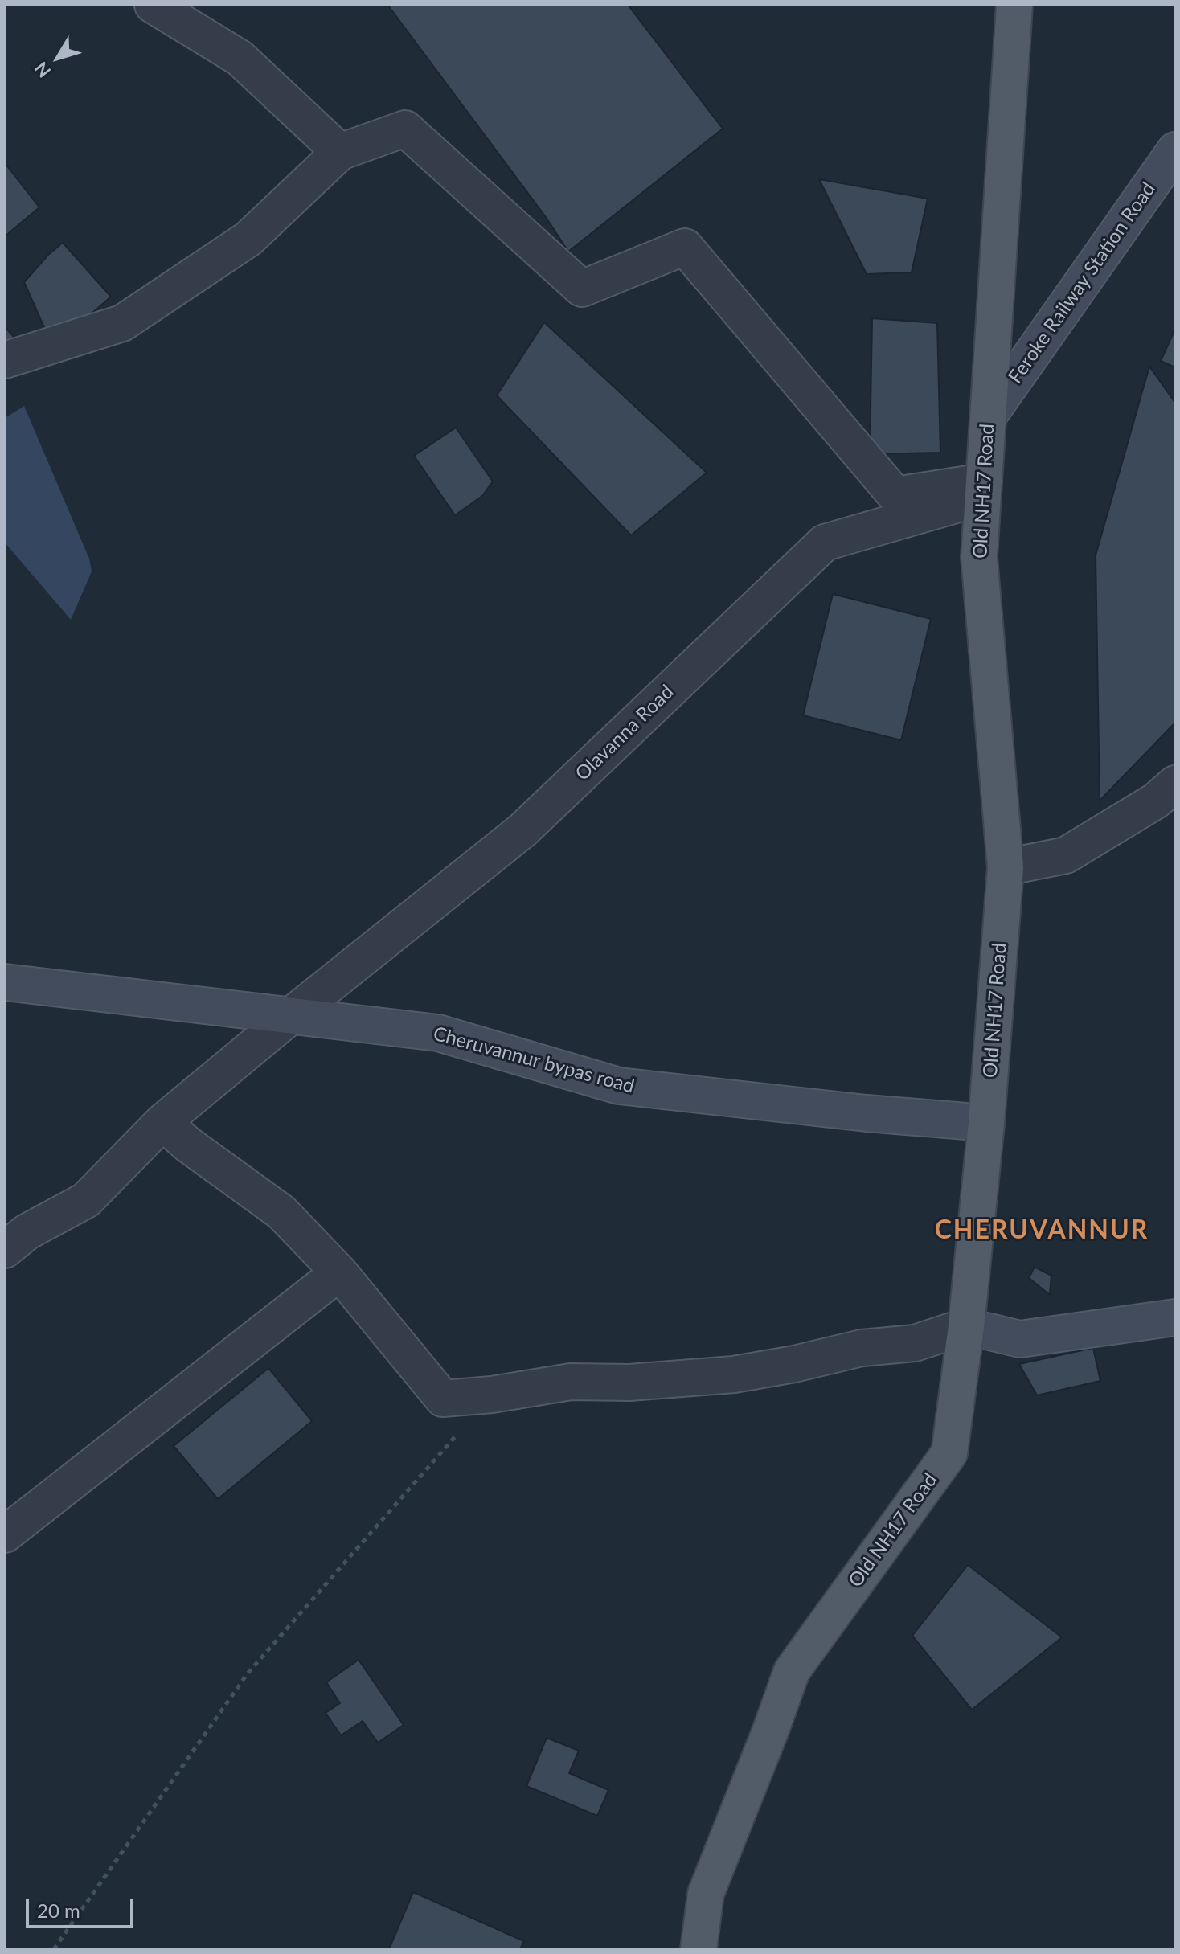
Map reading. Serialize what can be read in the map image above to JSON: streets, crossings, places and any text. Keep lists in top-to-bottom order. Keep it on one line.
{"streets":{"main road":["Feroke Railway Station Road","Old NH17 Road","Cheruvannur bypas road"],"street":["Olavanna Road"]},"crossings":[["Feroke Railway Station Road","Old NH17 Road"],["Old NH17 Road","Olavanna Road"],["Old NH17 Road","Cheruvannur bypas road"],["Olavanna Road","Cheruvannur bypas road"]],"districts":["CHERUVANNUR"],"scale_bar":"20 m","north":"bottom left"}
